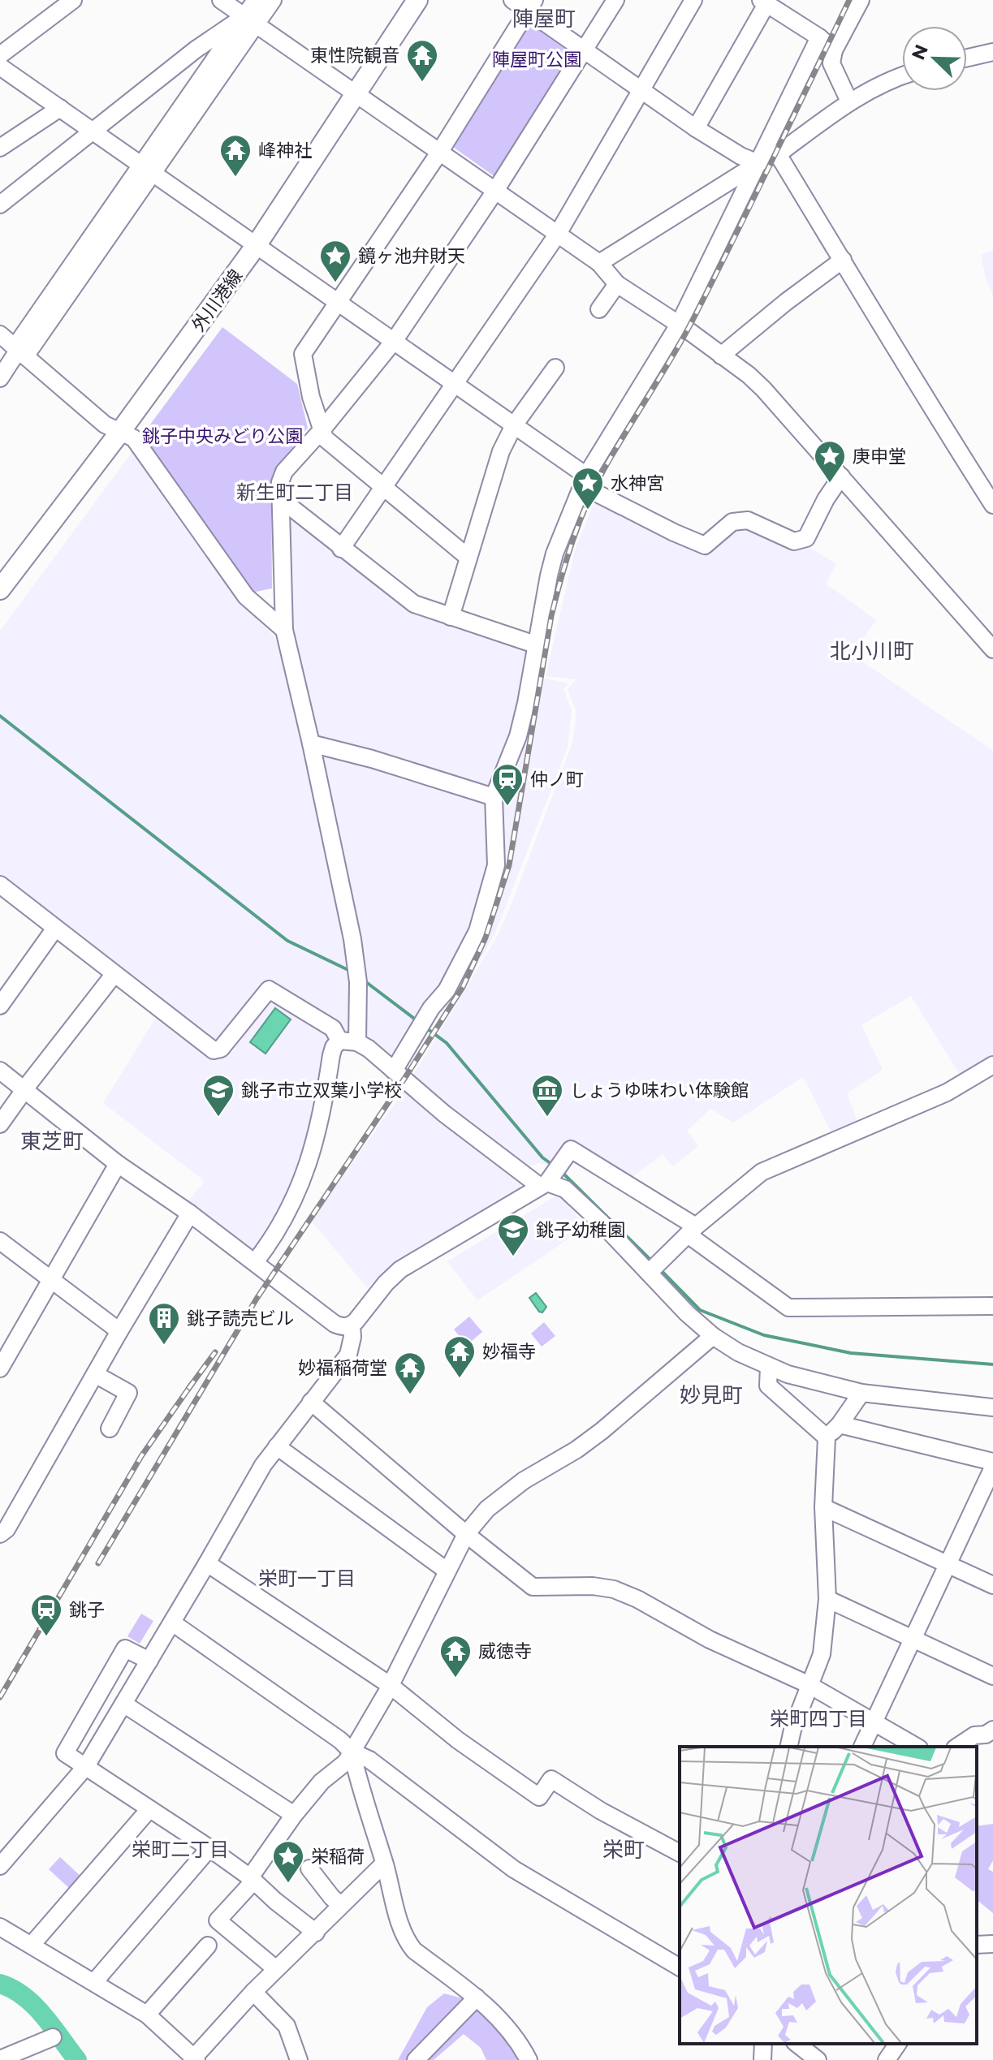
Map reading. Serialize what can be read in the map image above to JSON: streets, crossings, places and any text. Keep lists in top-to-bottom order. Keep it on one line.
{"streets":{"main road":["外川港線"]},"districts":["陣屋町","新生町二丁目","北小川町","東芝町","妙見町","栄町一丁目","栄町四丁目","栄町二丁目","栄町"],"parks":["陣屋町公園","銚子中央みどり公園"],"places":{"temple":["東性院観音","峰神社","妙福寺","妙福稲荷堂","威徳寺"],"place":["鏡ヶ池弁財天","庚申堂","水神宮","栄稲荷"],"station":["仲ノ町","銚子"],"school or university":["銚子市立双葉小学校","銚子幼稚園"],"museum":["しょうゆ味わい体験館"],"building":["銚子読売ビル"]},"north":"top left"}
